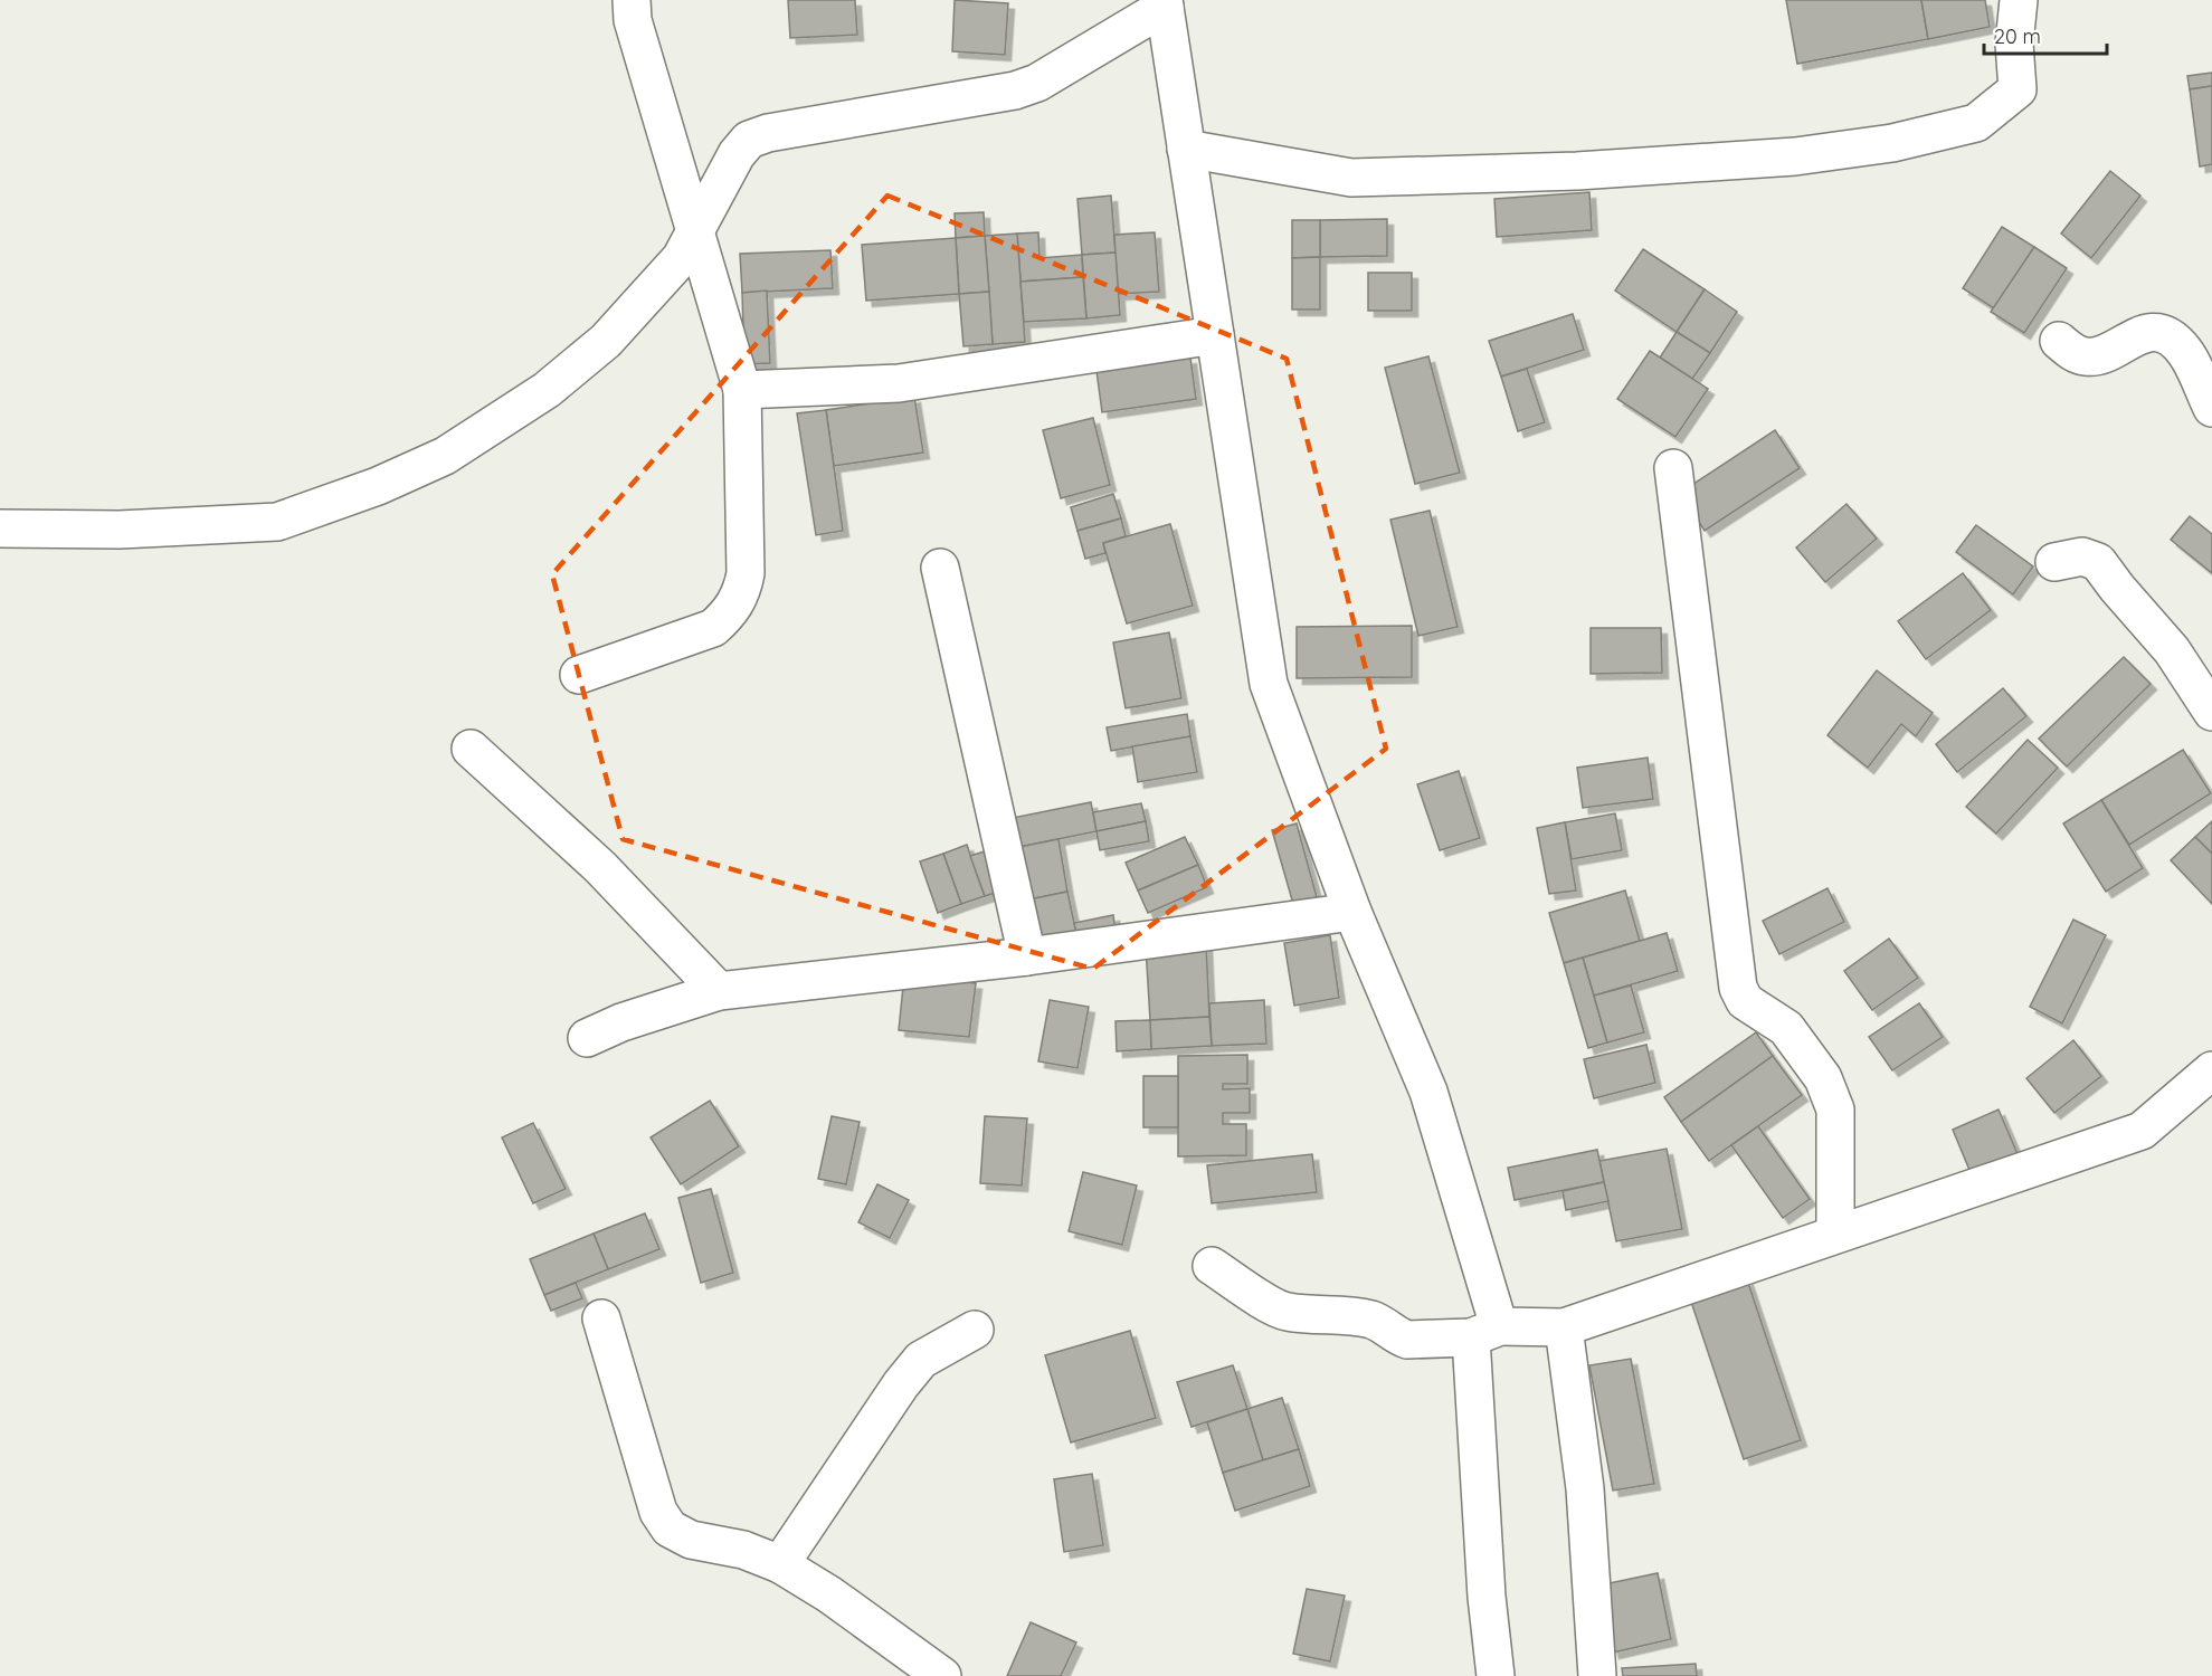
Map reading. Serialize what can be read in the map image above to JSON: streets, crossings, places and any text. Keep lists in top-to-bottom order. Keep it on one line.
{"scale_bar":"20 m"}
